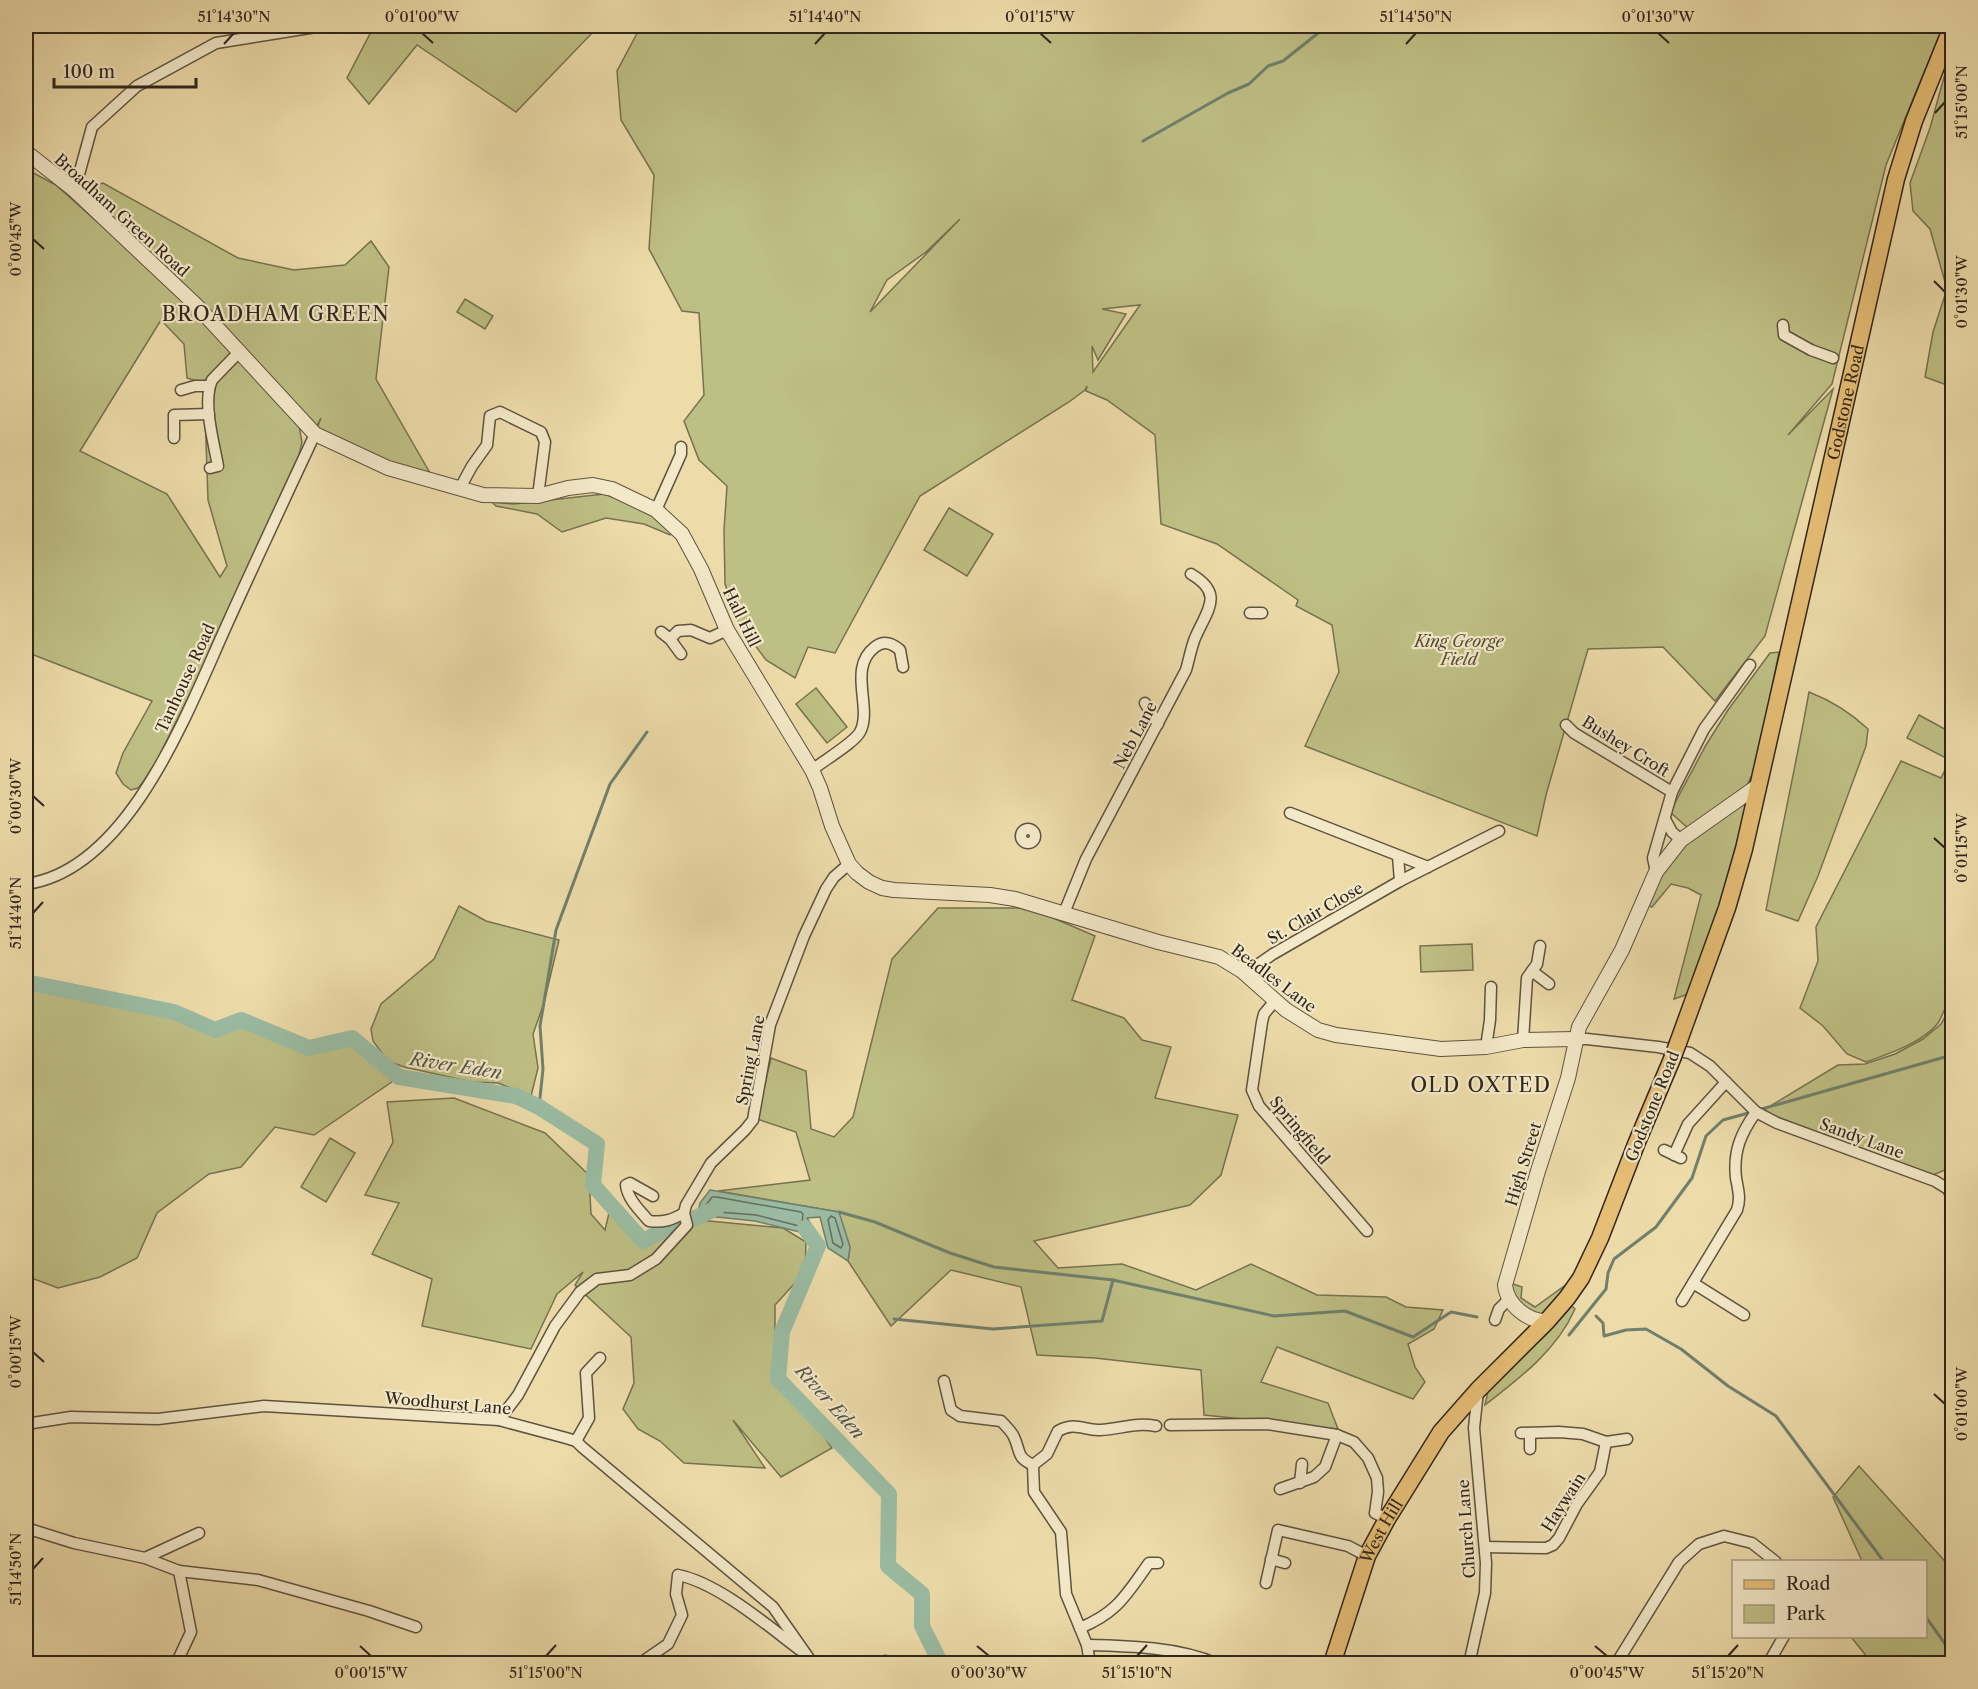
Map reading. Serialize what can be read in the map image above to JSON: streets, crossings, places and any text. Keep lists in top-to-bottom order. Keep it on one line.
{"streets":{"main road":["Godstone Road","West Hill"],"street":["Broadham Green Road","Hall Hill","Tanhouse Road","Neb Lane","Bushey Croft","St. Clair Close","Beadles Lane","Spring Lane","Springfield","Sandy Lane","High Street","Woodhurst Lane","Haywain","Church Lane"]},"crossings":[["Broadham Green Road","Hall Hill"],["Broadham Green Road","Tanhouse Road"],["Godstone Road","Church Lane"],["Godstone Road","West Hill"],["Hall Hill","Tanhouse Road"],["Hall Hill","Neb Lane"],["Hall Hill","Beadles Lane"],["Hall Hill","Spring Lane"],["Neb Lane","Beadles Lane"],["St. Clair Close","Beadles Lane"],["Beadles Lane","Springfield"],["Beadles Lane","Sandy Lane"],["Beadles Lane","High Street"],["Spring Lane","Woodhurst Lane"],["Sandy Lane","High Street"],["Haywain","Church Lane"],["Church Lane","West Hill"]],"districts":["BROADHAM GREEN","OLD OXTED"],"water":["River Eden"],"parks":["King George Field"],"legend":["Road","Park"],"scale_bar":"100 m","coordinates":["51°14'30\"N","0°01'00\"W","51°14'40\"N","0°01'15\"W","51°14'50\"N","0°01'30\"W","51°15'00\"N","0°00'45\"W","0°00'30\"W","0°00'15\"W","51°15'10\"N","51°15'20\"N"]}
